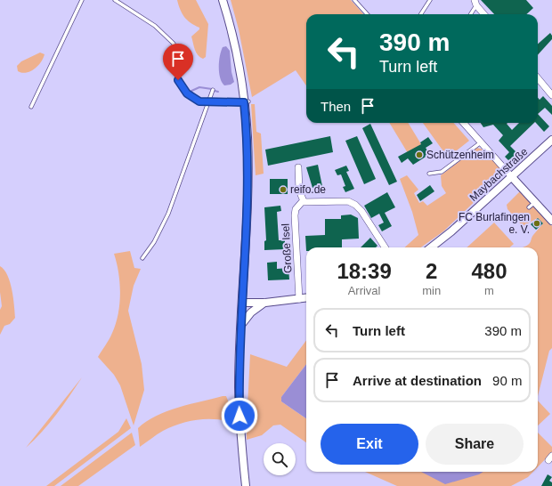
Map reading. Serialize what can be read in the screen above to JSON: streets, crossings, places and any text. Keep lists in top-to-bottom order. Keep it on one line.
{"streets":{"street":["Maybachstraße","Große Isel"]},"places":["Schützenheim","reifo.de","FC Burlafingen e. V."],"page":{"turn":["390 m","Turn left"],"then":"Then","eta":["18:39","Arrival","2","min","480","m"],"list":[{"name":"Turn left","value":"390 m"},{"name":"Arrive at destination","value":"90 m"}],"buttons":["Exit","Share"]}}
